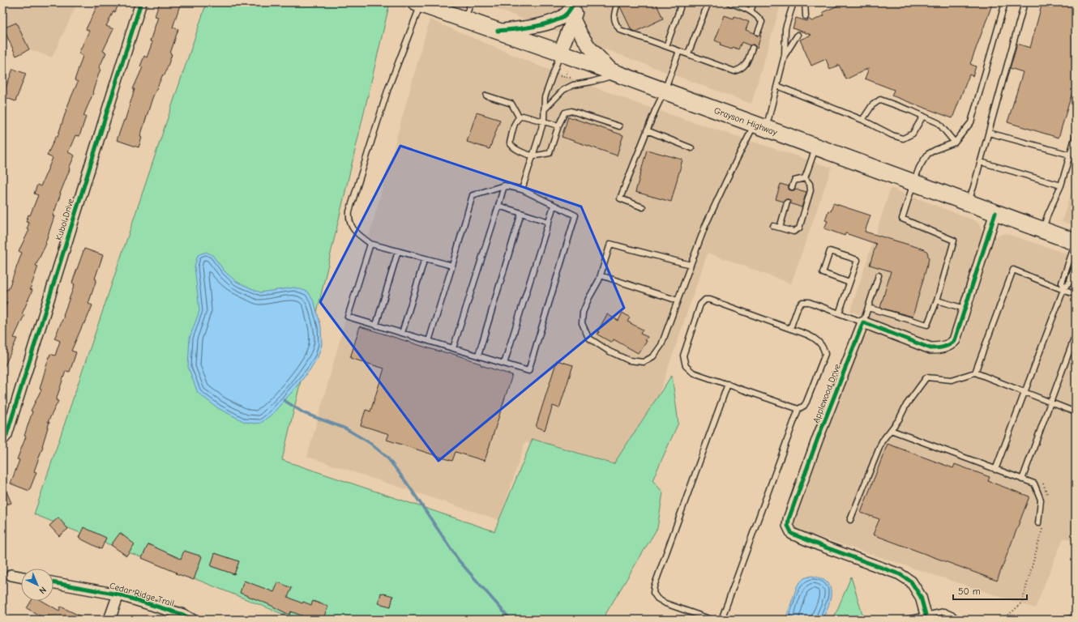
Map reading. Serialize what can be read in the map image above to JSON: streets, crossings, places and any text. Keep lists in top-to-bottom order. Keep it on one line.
{"streets":{"main road":["Grayson Highway"],"street":["Kubol Drive","Applewood Drive","Cedar Ridge Trail"]},"scale_bar":"50 m","north":"bottom right"}
